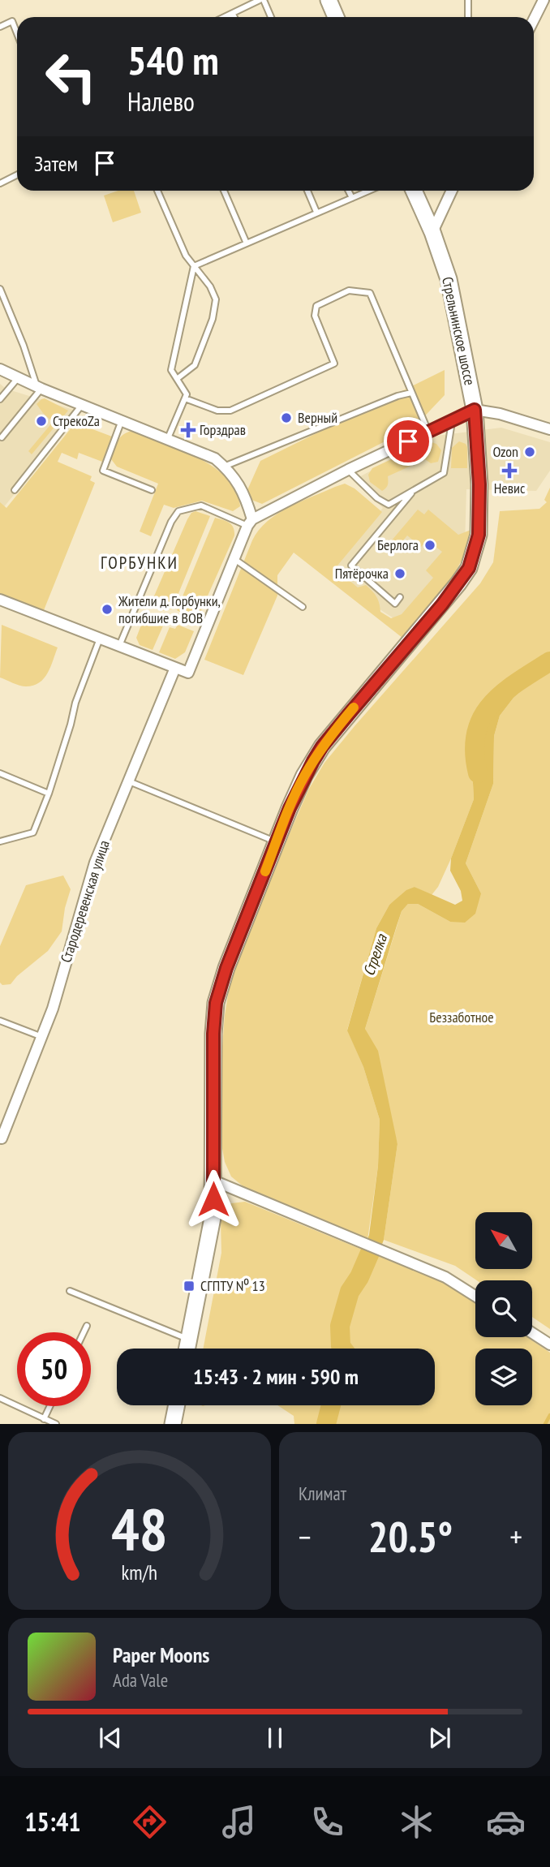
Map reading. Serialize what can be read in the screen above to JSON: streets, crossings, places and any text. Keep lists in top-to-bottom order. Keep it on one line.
{"streets":{"main road":["Стрельнинское шоссе"],"street":["Стародеревенская улица"]},"districts":["ГОРБУНКИ"],"water":["Стрелка"],"parks":["Беззаботное"],"places":{"other":["Верный","СтрекоZа","Ozon","Берлога","Пятёрочка","Жители д. Горбунки, погибшие в ВОВ"],"health":["Горздрав","Невис"],"transit":["СГПТУ N⁰ 13"]},"north":"top left","page":{"turn":["540 m","Налево"],"then":"Затем","limit":"50","trip":"15:43 · 2 мин · 590 m","tile":"Климат","heat":["−","20.5°","+"],"song":["Paper Moons","Ada Vale"],"tabs":"15:41","gauge":["48","km/h"]}}
